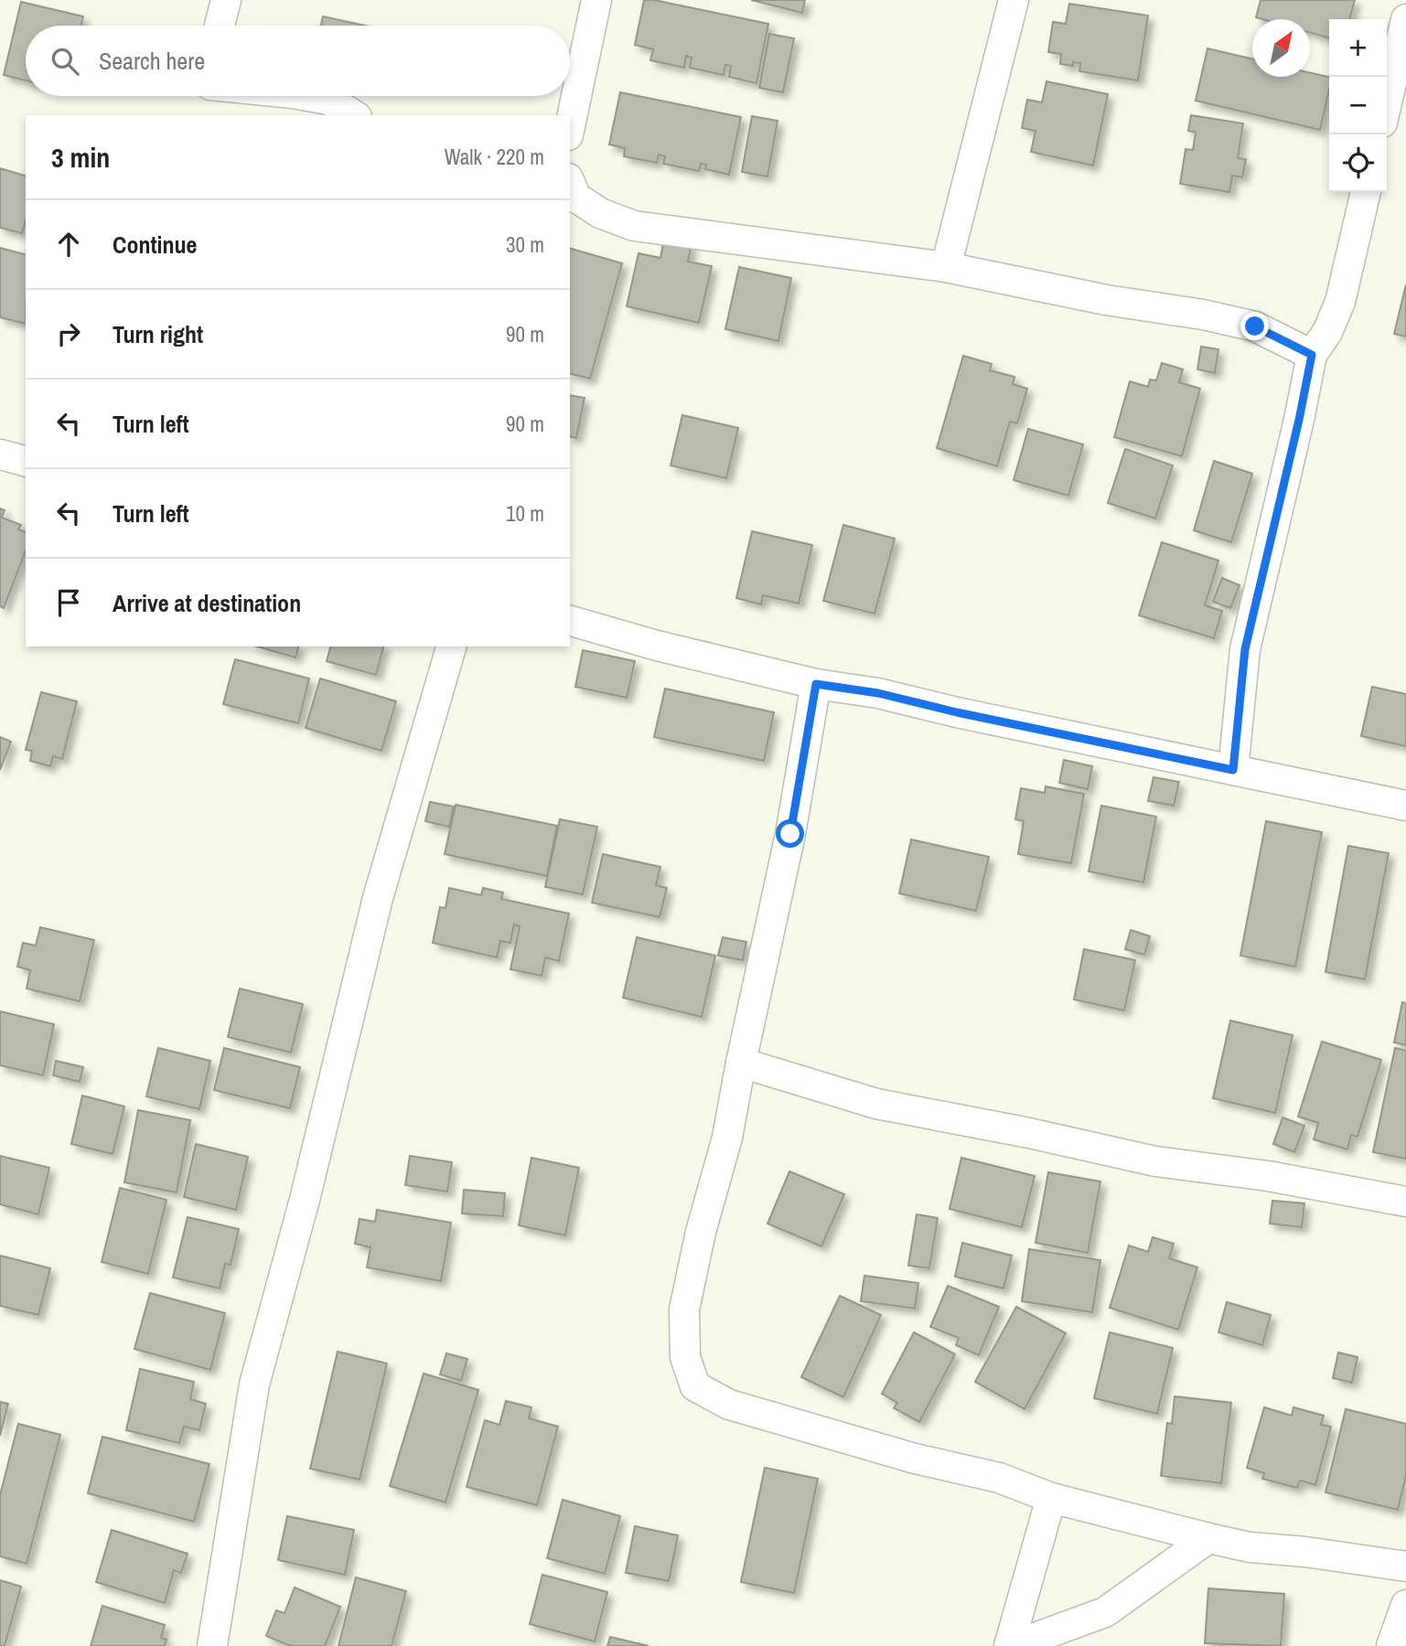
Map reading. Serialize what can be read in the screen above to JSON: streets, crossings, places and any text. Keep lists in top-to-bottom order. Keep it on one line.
{"north":"top right","page":{"map_buttons":["+","−"],"search":"Search here","heading":["3 min","Walk · 220 m"],"list":[["Continue","30 m"],["Turn right","90 m"],["Turn left","90 m"],["Turn left","10 m"],"Arrive at destination"]}}
